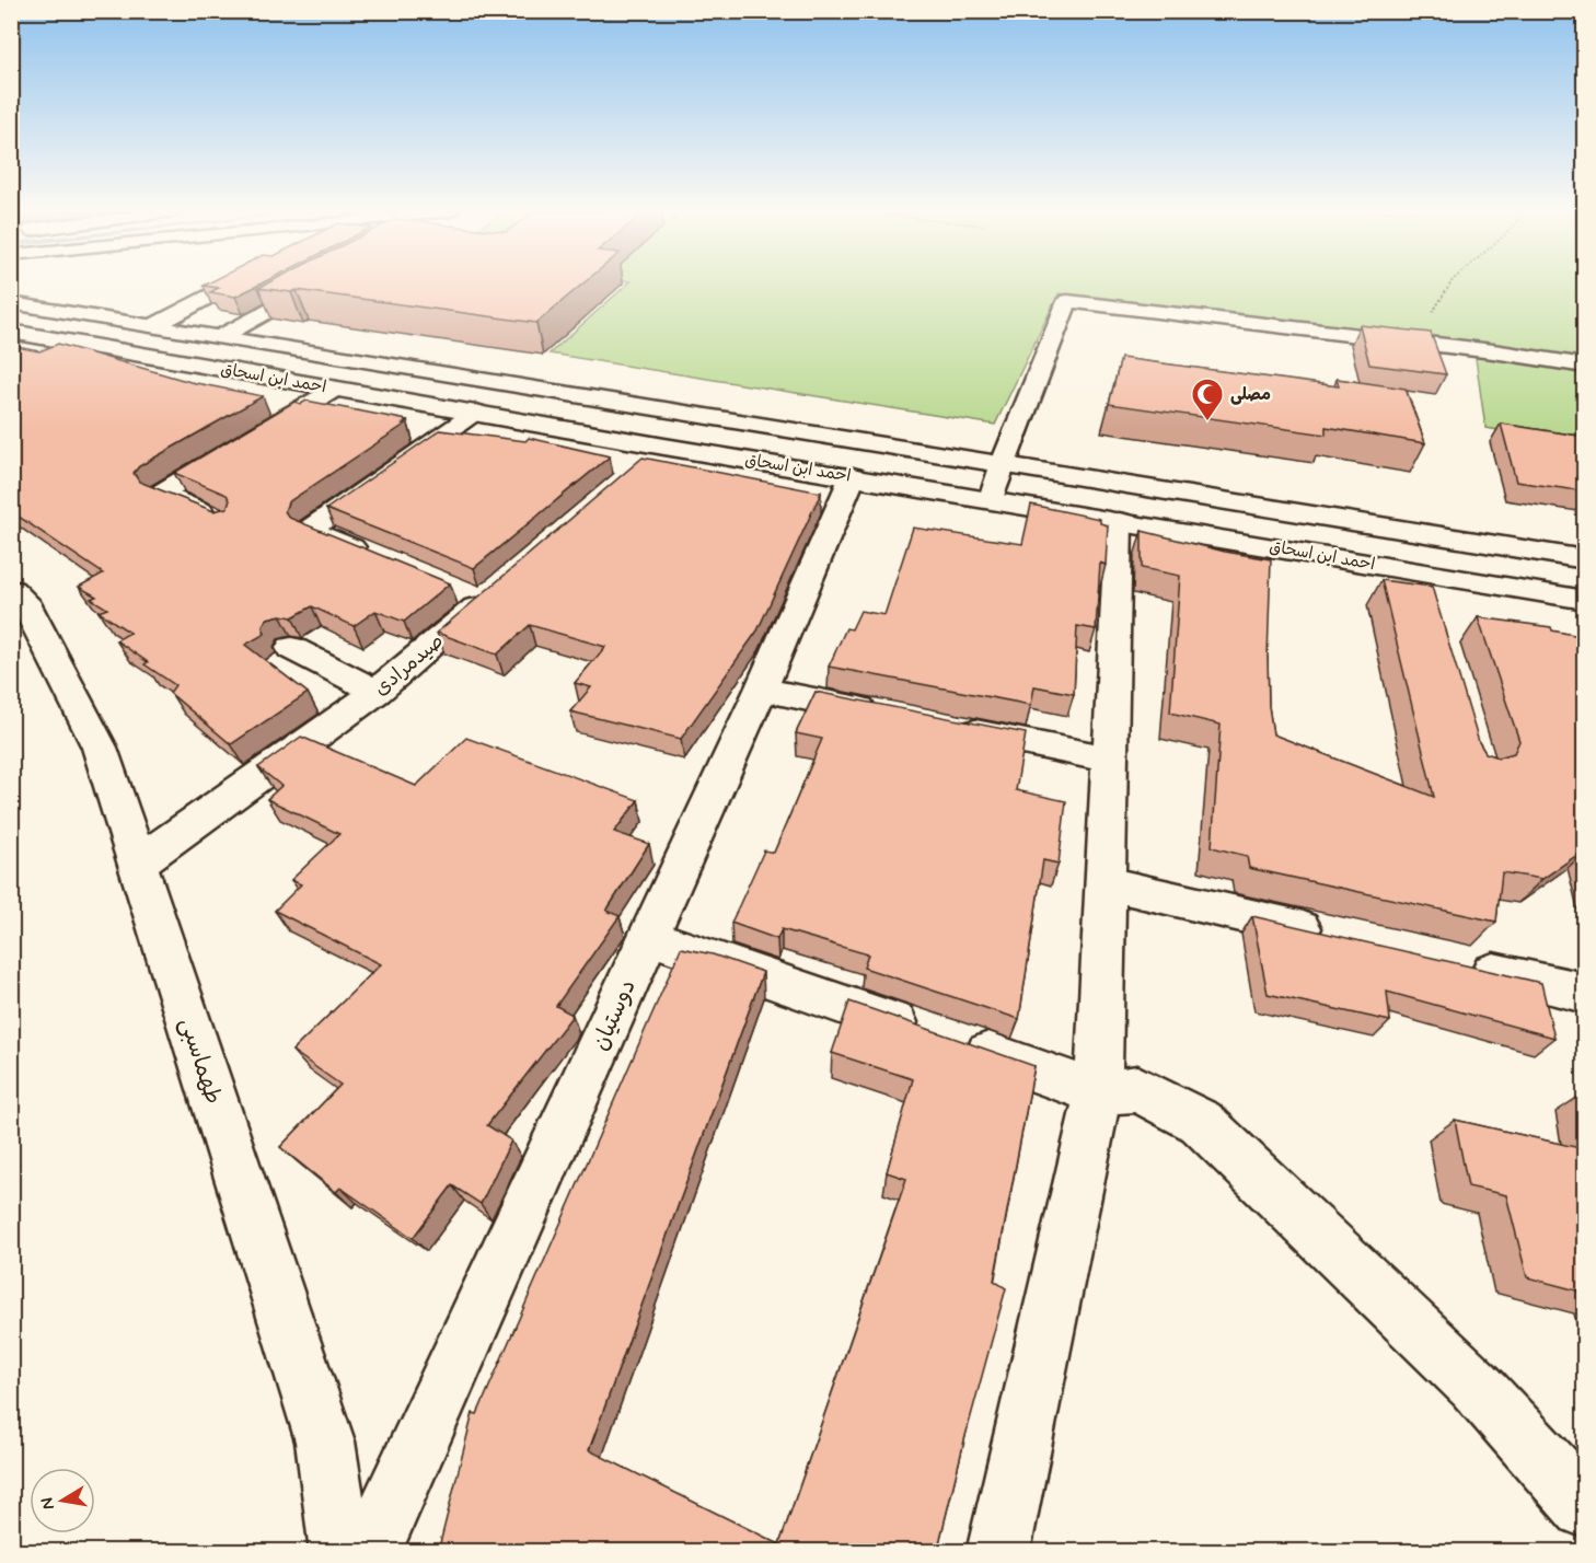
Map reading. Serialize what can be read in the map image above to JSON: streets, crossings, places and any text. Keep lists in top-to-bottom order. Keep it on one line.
{"streets":{"street":["احمد ابن اسحاق","صیدمرادی","دوستیان","طهماسبی"]},"crossings":[["احمد ابن اسحاق","دوستیان"],["صیدمرادی","طهماسبی"]],"places":{"mosque":["مصلی"]},"north":"left"}
